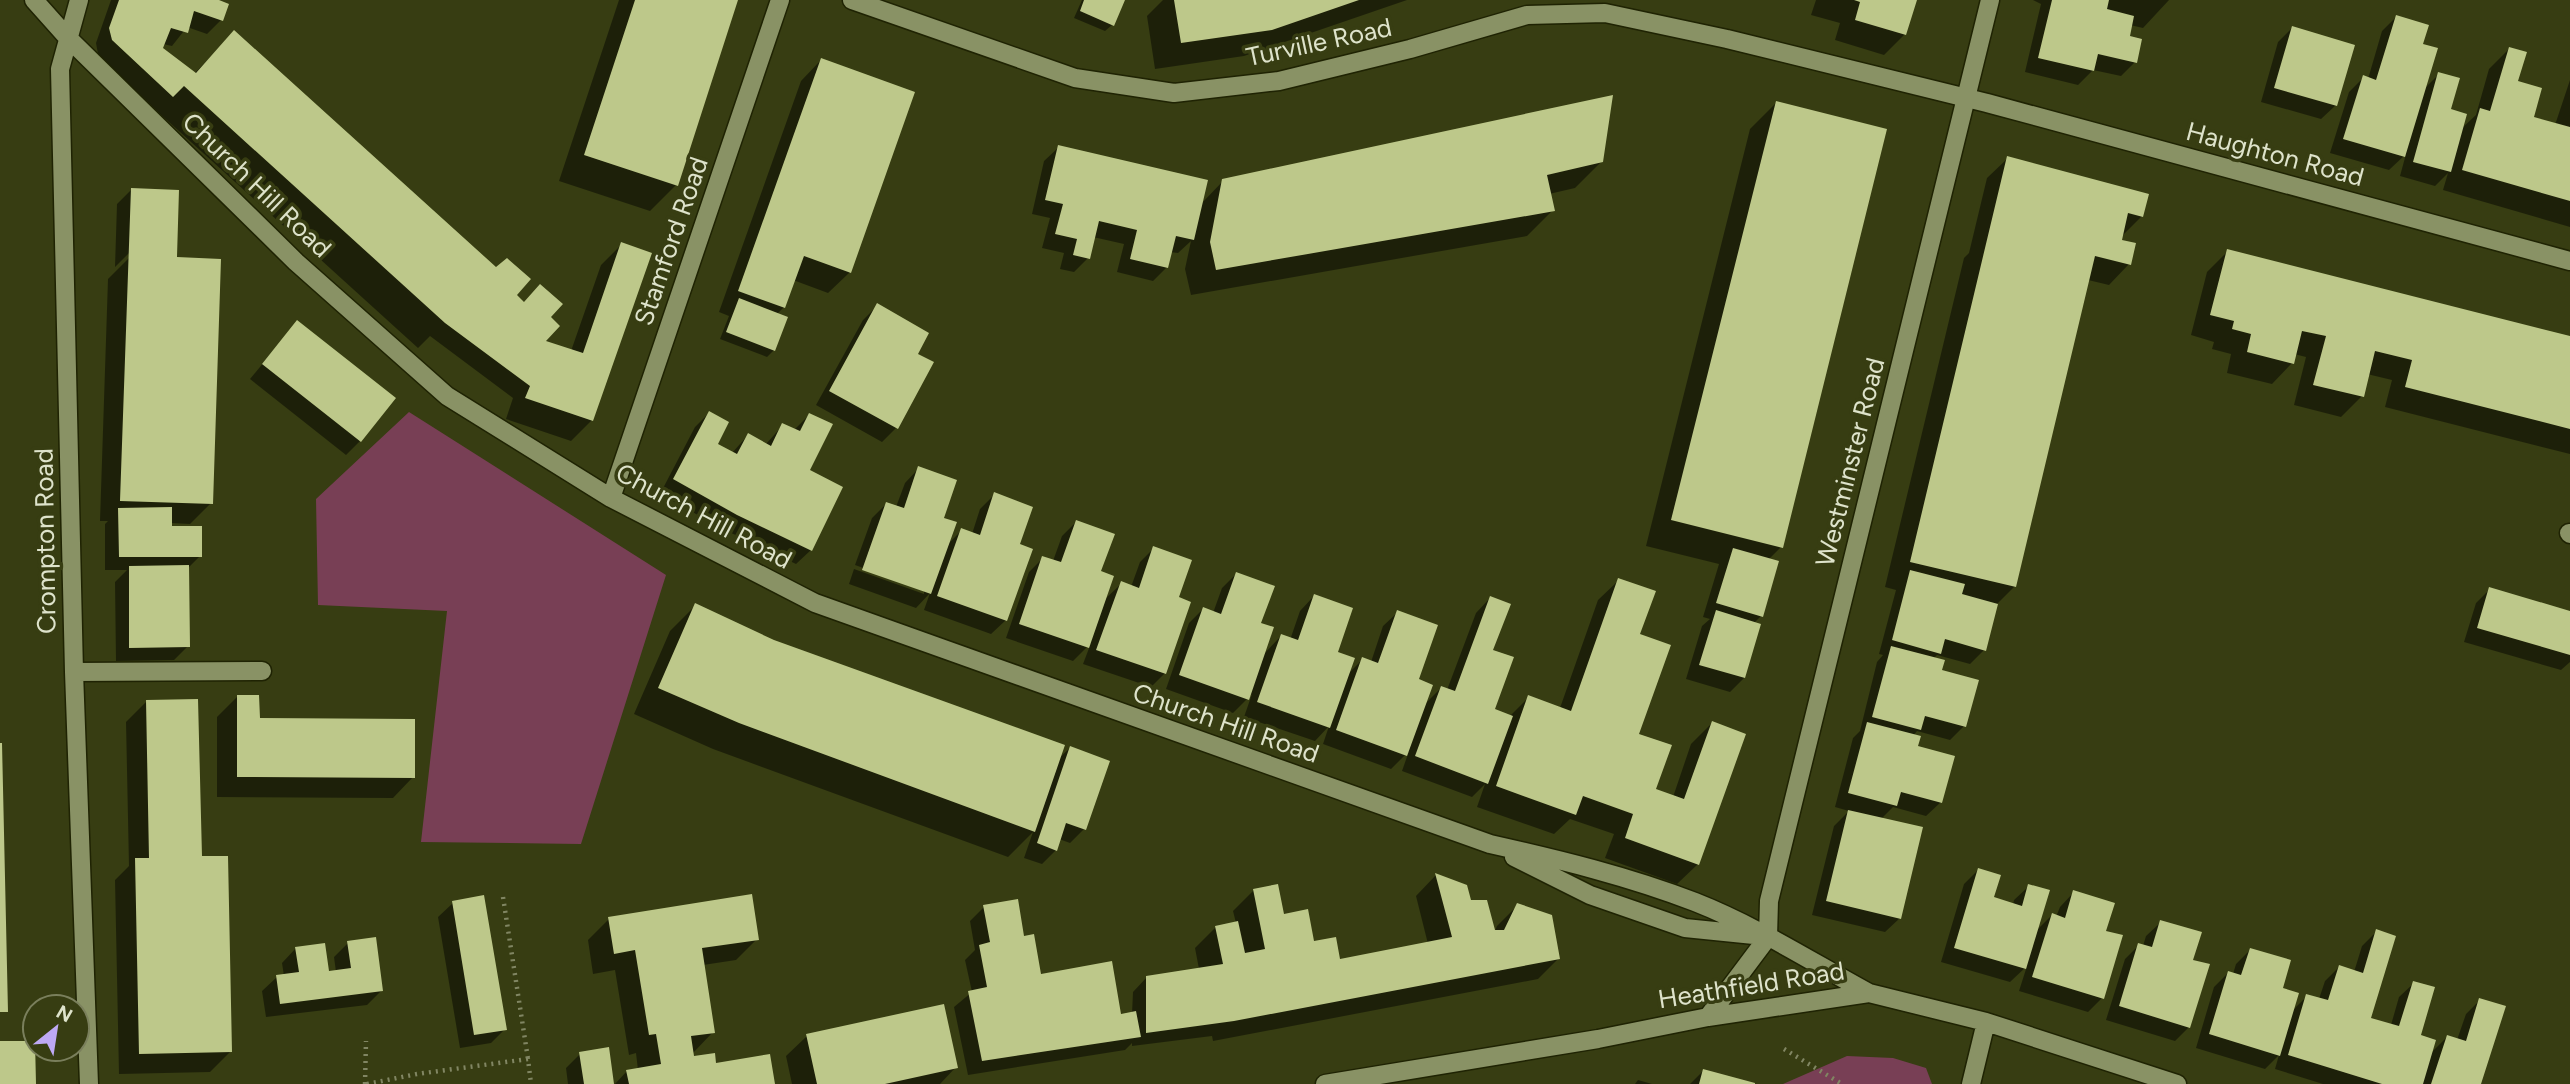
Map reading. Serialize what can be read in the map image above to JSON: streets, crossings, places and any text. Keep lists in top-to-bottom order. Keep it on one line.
{"streets":{"street":["Turville Road","Haughton Road","Church Hill Road","Stamford Road","Westminster Road","Crompton Road","Heathfield Road"]},"crossings":[["Turville Road","Haughton Road"],["Turville Road","Westminster Road"],["Haughton Road","Westminster Road"],["Church Hill Road","Stamford Road"],["Church Hill Road","Westminster Road"],["Church Hill Road","Crompton Road"]],"north":"top right"}
